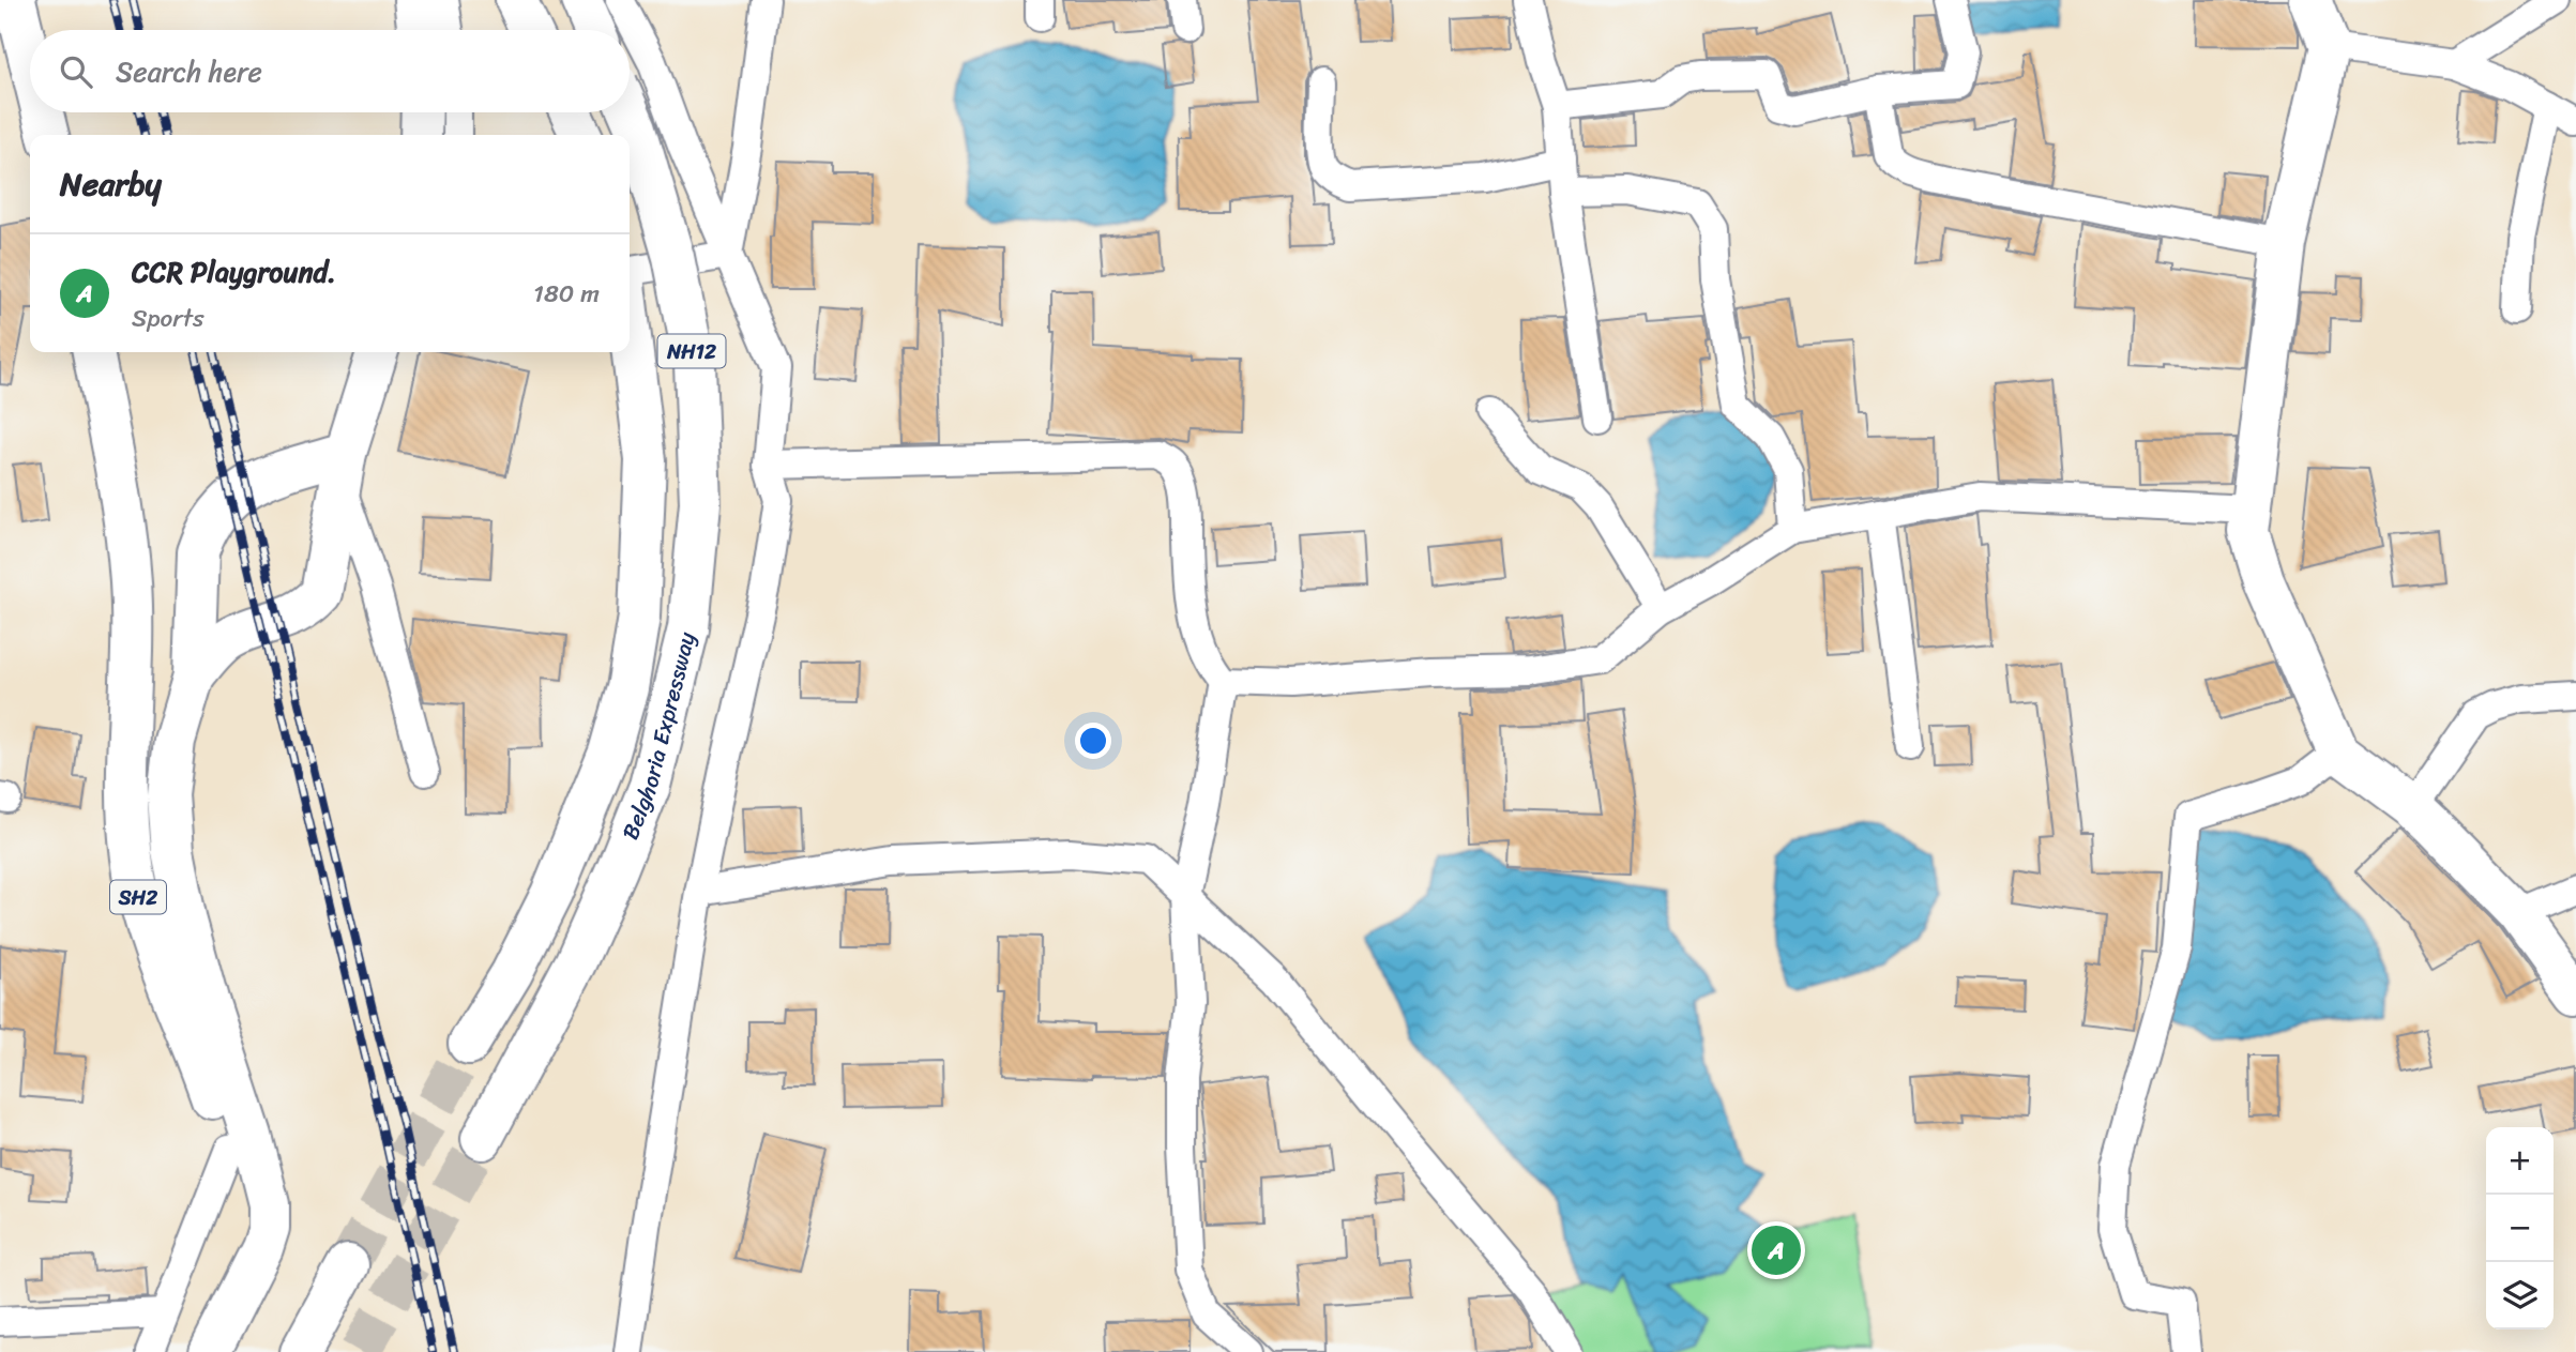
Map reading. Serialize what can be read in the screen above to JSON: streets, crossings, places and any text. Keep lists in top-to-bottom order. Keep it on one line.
{"streets":{"main road":["NH12","Belghoria Expressway","SH2"]},"page":{"search":"Search here","heading":"Nearby","list":[{"mark":"A","name":"CCR Playground.","note":"Sports","value":"180 m"}],"map_buttons":["+","−"],"pins":"A"}}
